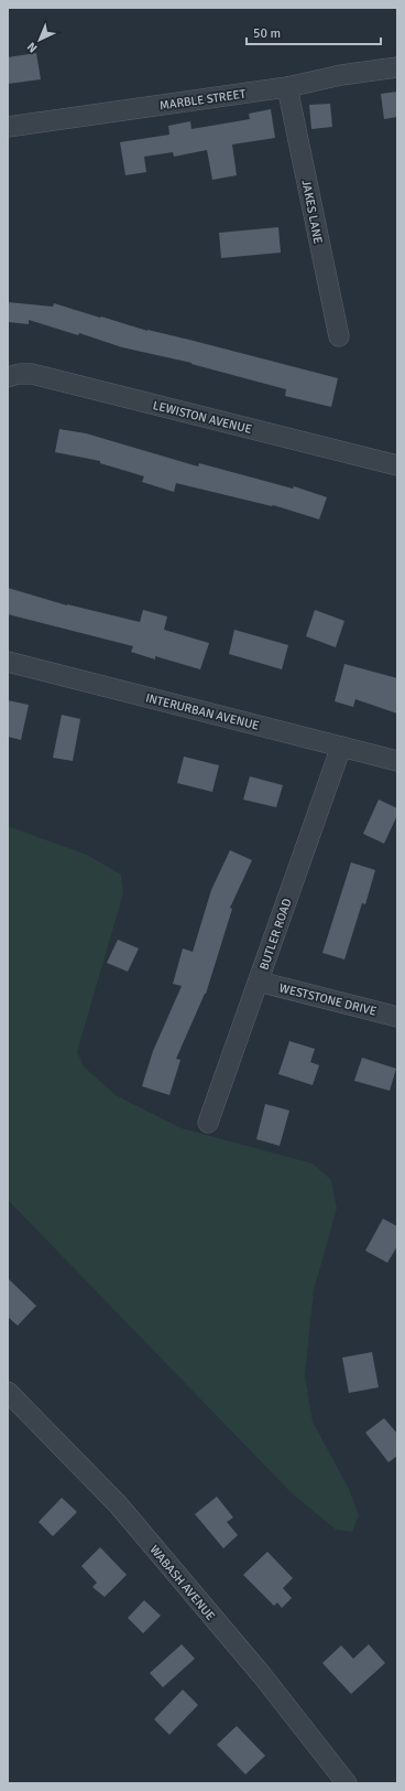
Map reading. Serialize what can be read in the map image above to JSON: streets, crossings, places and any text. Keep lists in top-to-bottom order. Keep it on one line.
{"streets":{"street":["MARBLE STREET","JAKES LANE","LEWISTON AVENUE","INTERURBAN AVENUE","BUTLER ROAD","WESTSTONE DRIVE","WABASH AVENUE"]},"crossings":[["MARBLE STREET","JAKES LANE"],["INTERURBAN AVENUE","BUTLER ROAD"],["BUTLER ROAD","WESTSTONE DRIVE"]],"scale_bar":"50 m","north":"bottom left"}
